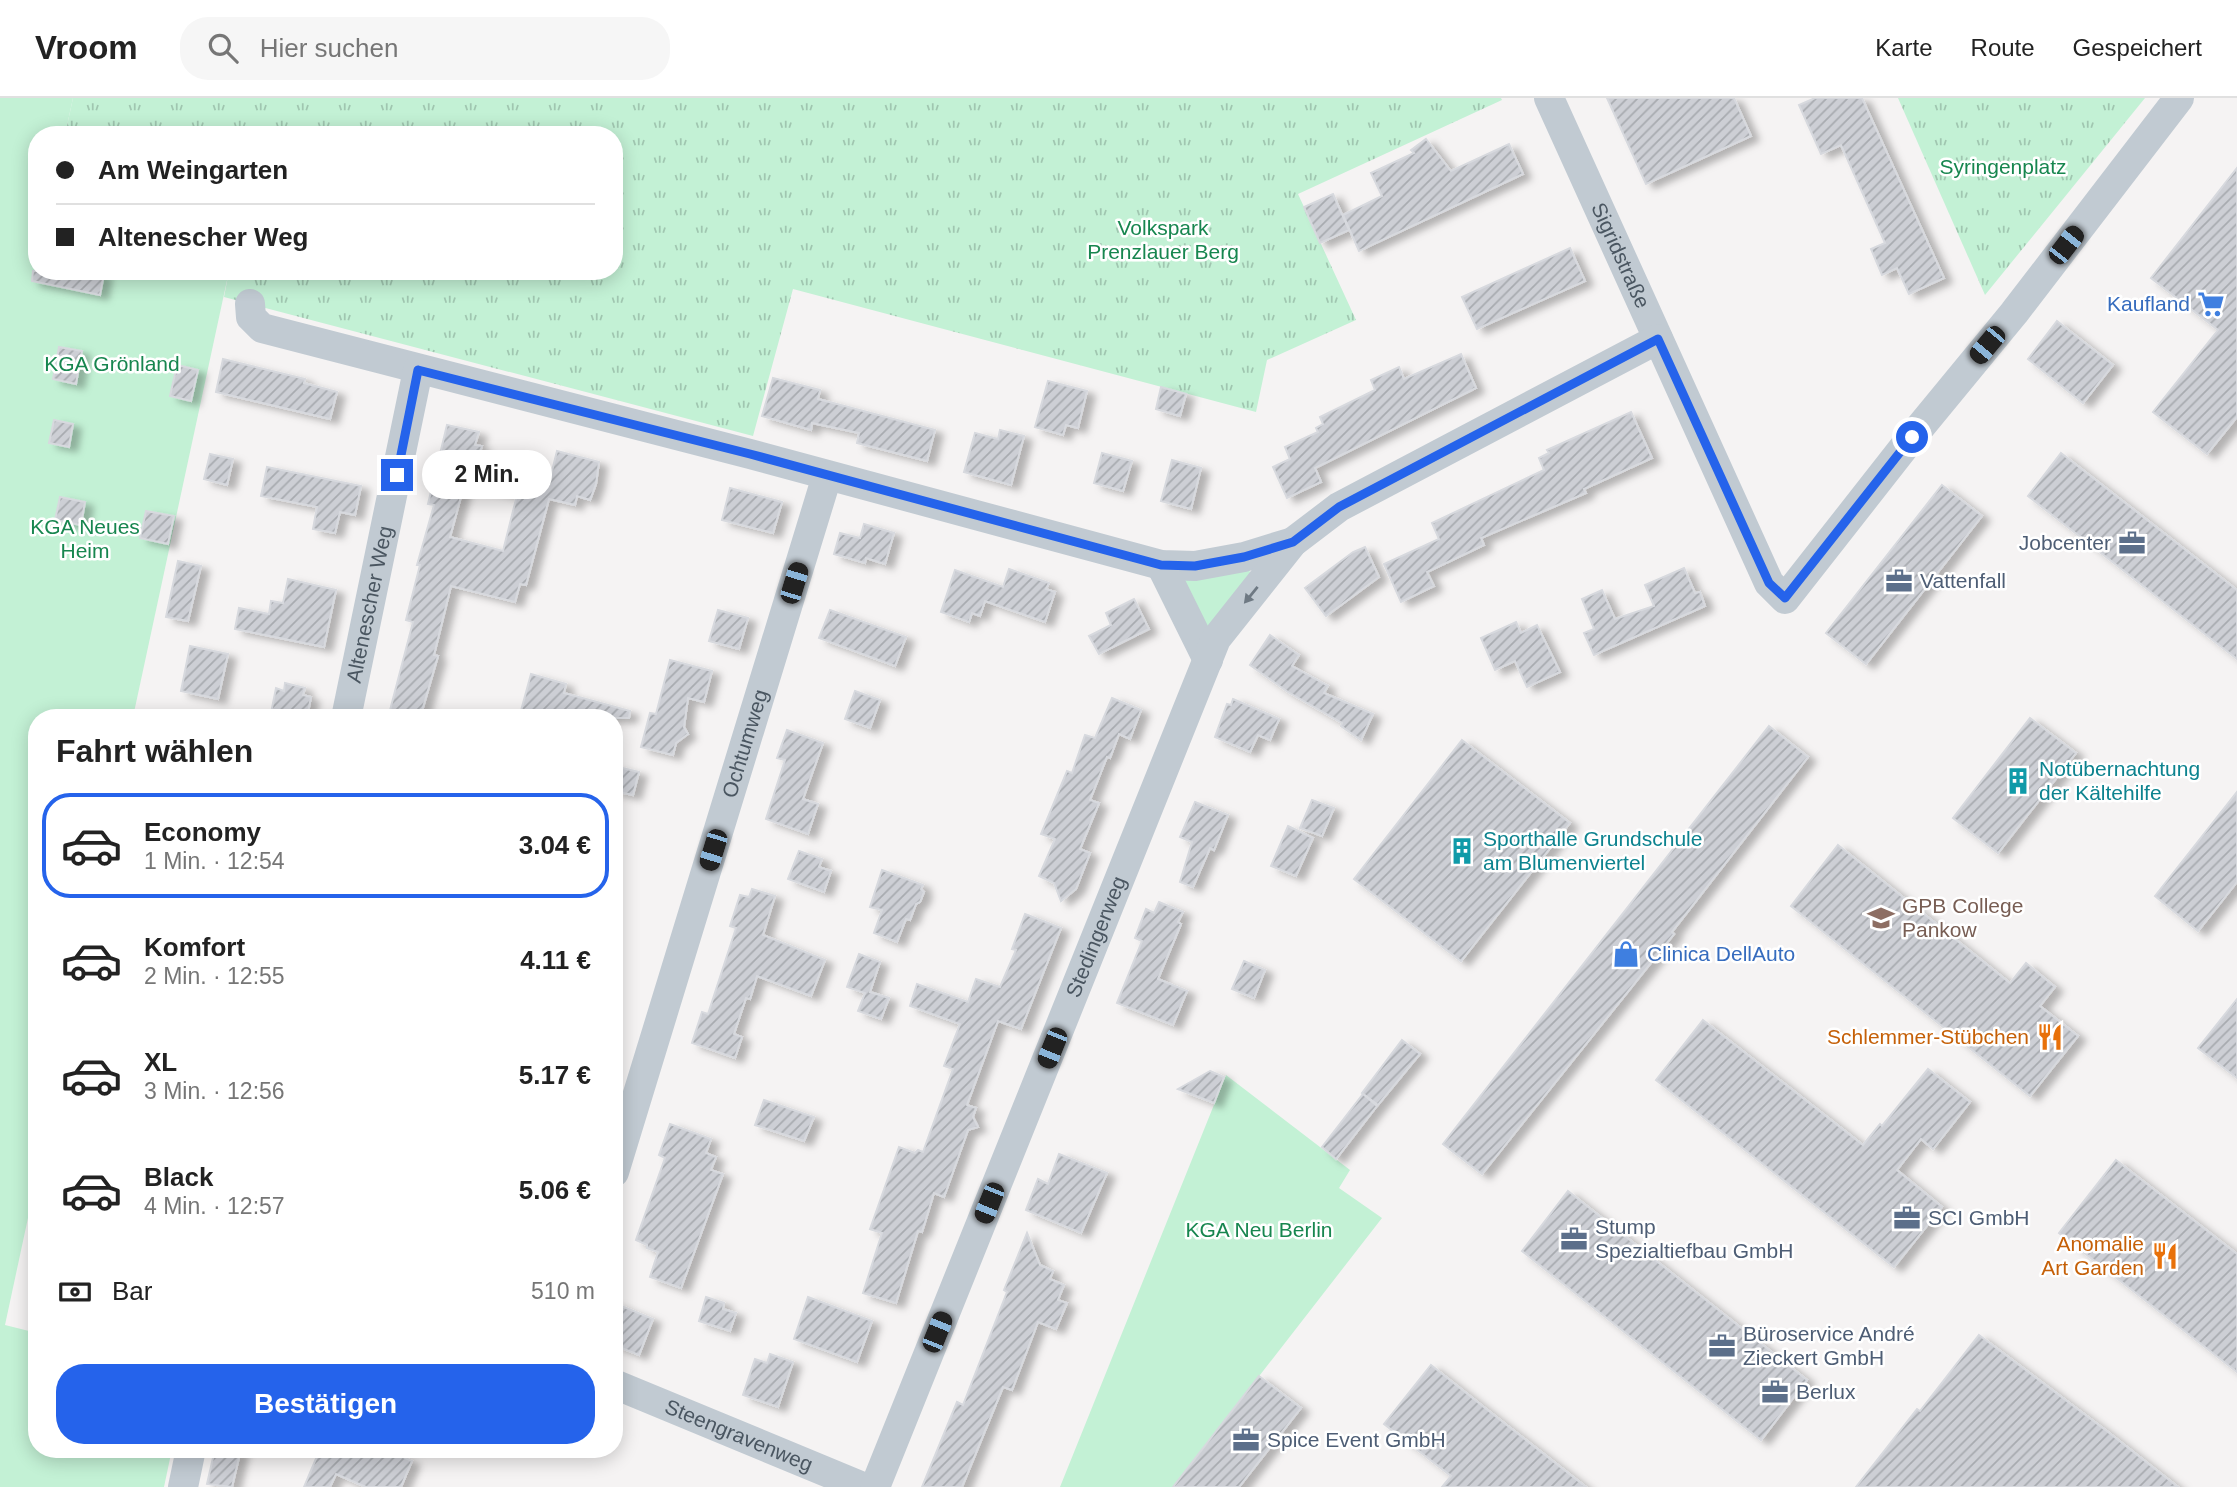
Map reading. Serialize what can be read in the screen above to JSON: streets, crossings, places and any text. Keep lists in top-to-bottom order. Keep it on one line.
{"streets":{"street":["Sigridstraße","Altenescher Weg","Ochtumweg","Stedingerweg","Steengravenweg"]},"crossings":[["Sigridstraße","Stedingerweg"]],"parks":["Syringenplatz","Volkspark Prenzlauer Berg","KGA Grönland","KGA Neues Heim","KGA Neu Berlin"],"places":{"supermarket":["Kaufland"],"office":["Jobcenter","Vattenfall","SCI GmbH","Stump Spezialtiefbau GmbH","Büroservice André Zieckert GmbH","Berlux","Spice Event GmbH"],"building":["Notübernachtung der Kältehilfe","Sporthalle Grundschule am Blumenviertel"],"school or university":["GPB College Pankow"],"shop":["Clinica DellAuto"],"restaurant":["Schlemmer-Stübchen","Anomalie Art Garden"]},"page":{"header":"Vroom","search":"Hier suchen","nav":["Karte","Route","Gespeichert"],"banner":["Am Weingarten","Altenescher Weg"],"bubble":"2 Min.","heading":"Fahrt wählen","list":[{"name":"Economy","note":"1 Min. · 12:54","value":"3.04 €"},{"name":"Komfort","note":"2 Min. · 12:55","value":"4.11 €"},{"name":"XL","note":"3 Min. · 12:56","value":"5.17 €"},{"name":"Black","note":"4 Min. · 12:57","value":"5.06 €"}],"pay":["Bar","510 m"],"buttons":"Bestätigen"}}
